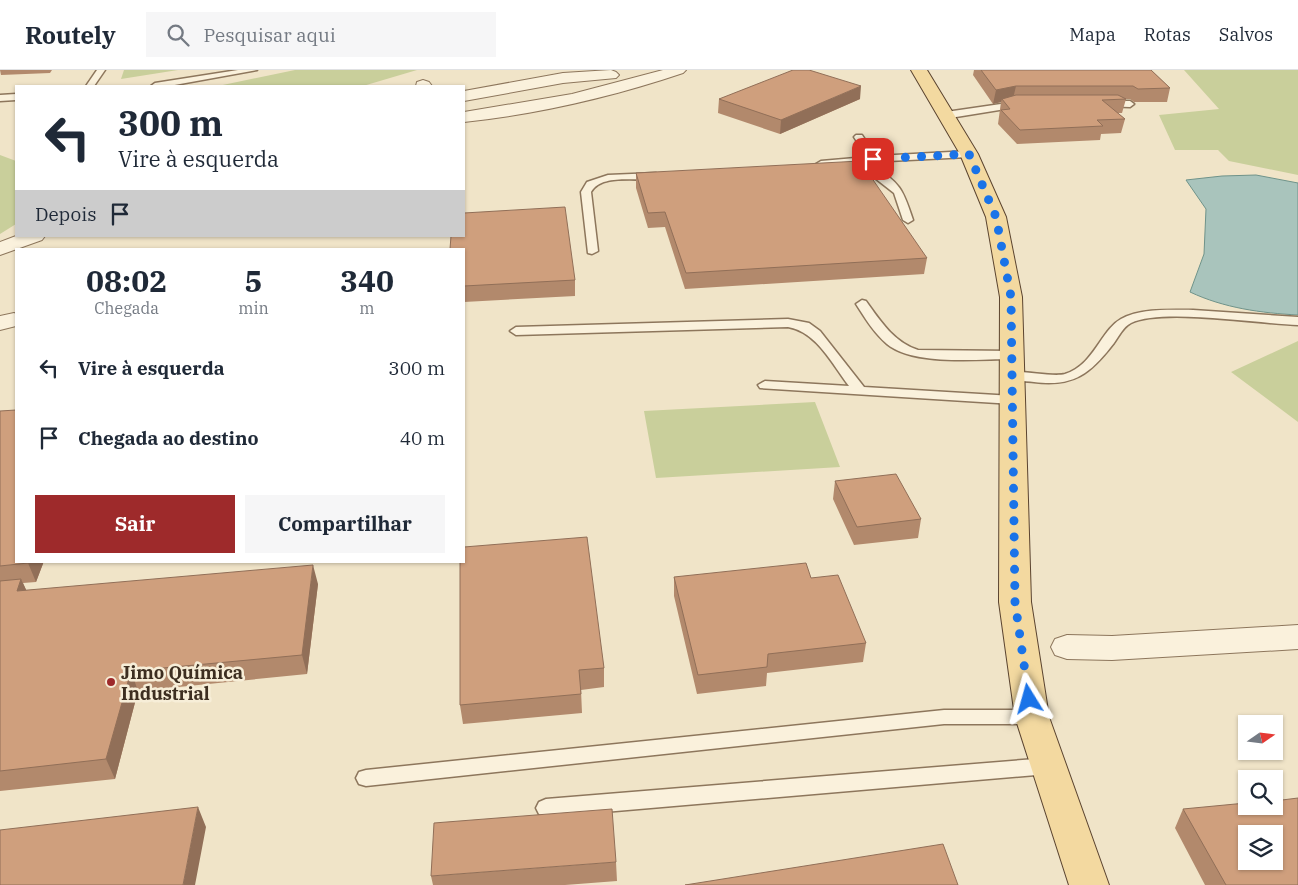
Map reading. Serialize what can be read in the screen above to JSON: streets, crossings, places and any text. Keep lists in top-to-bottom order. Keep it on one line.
{"places":["Jimo Química Industrial"],"north":"right","page":{"header":"Routely","search":"Pesquisar aqui","nav":["Mapa","Rotas","Salvos"],"turn":["300 m","Vire à esquerda"],"then":"Depois","eta":["08:02","Chegada","5","min","340","m"],"list":[{"name":"Vire à esquerda","value":"300 m"},{"name":"Chegada ao destino","value":"40 m"}],"buttons":["Sair","Compartilhar"]}}
